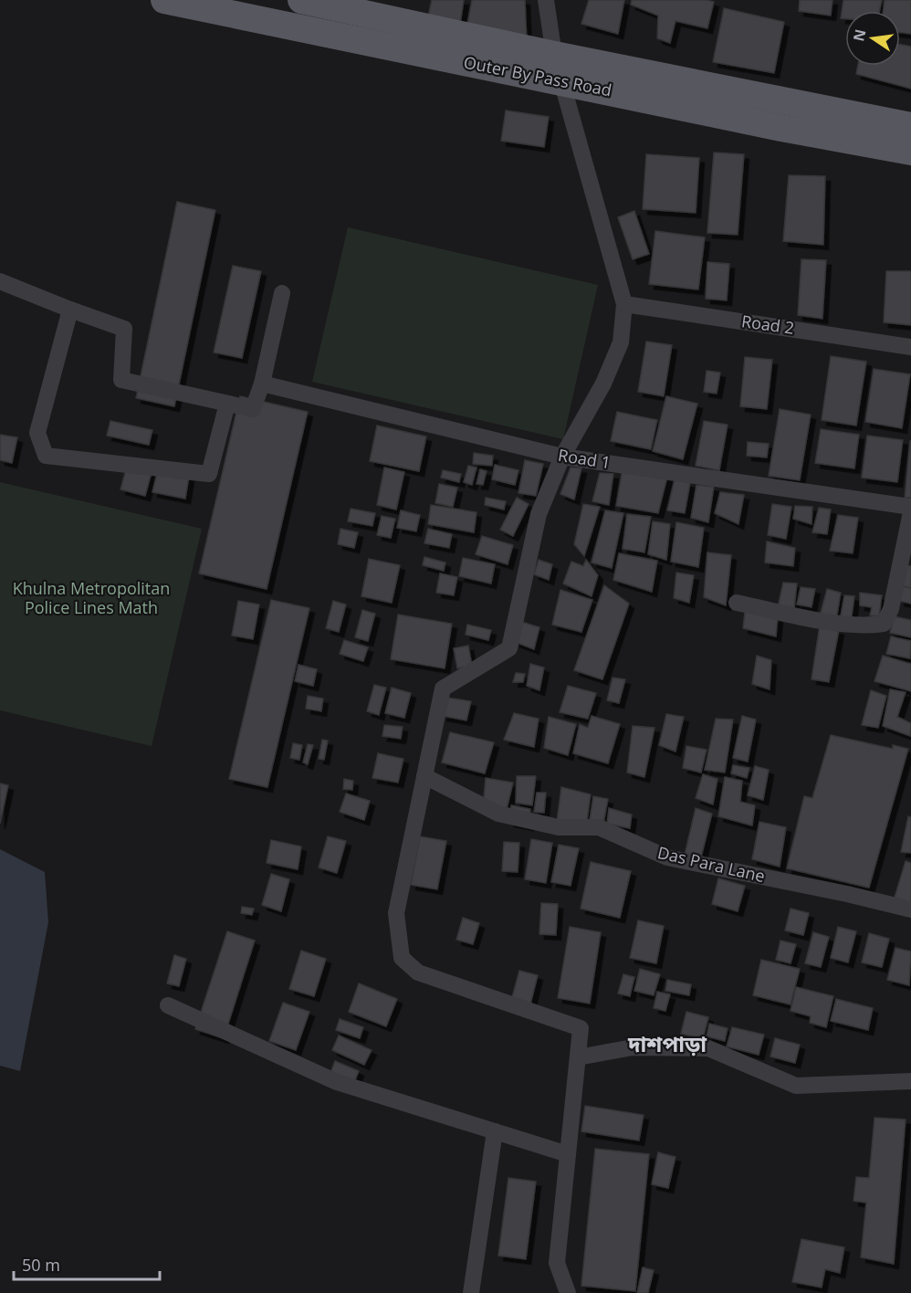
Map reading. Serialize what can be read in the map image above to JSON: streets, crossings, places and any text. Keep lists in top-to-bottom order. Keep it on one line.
{"streets":{"main road":["Outer By Pass Road"],"street":["Road 2","Road 1","Das Para Lane"]},"districts":["দাশপাড়া"],"parks":["Khulna Metropolitan Police Lines Math"],"scale_bar":"50 m","north":"left"}
